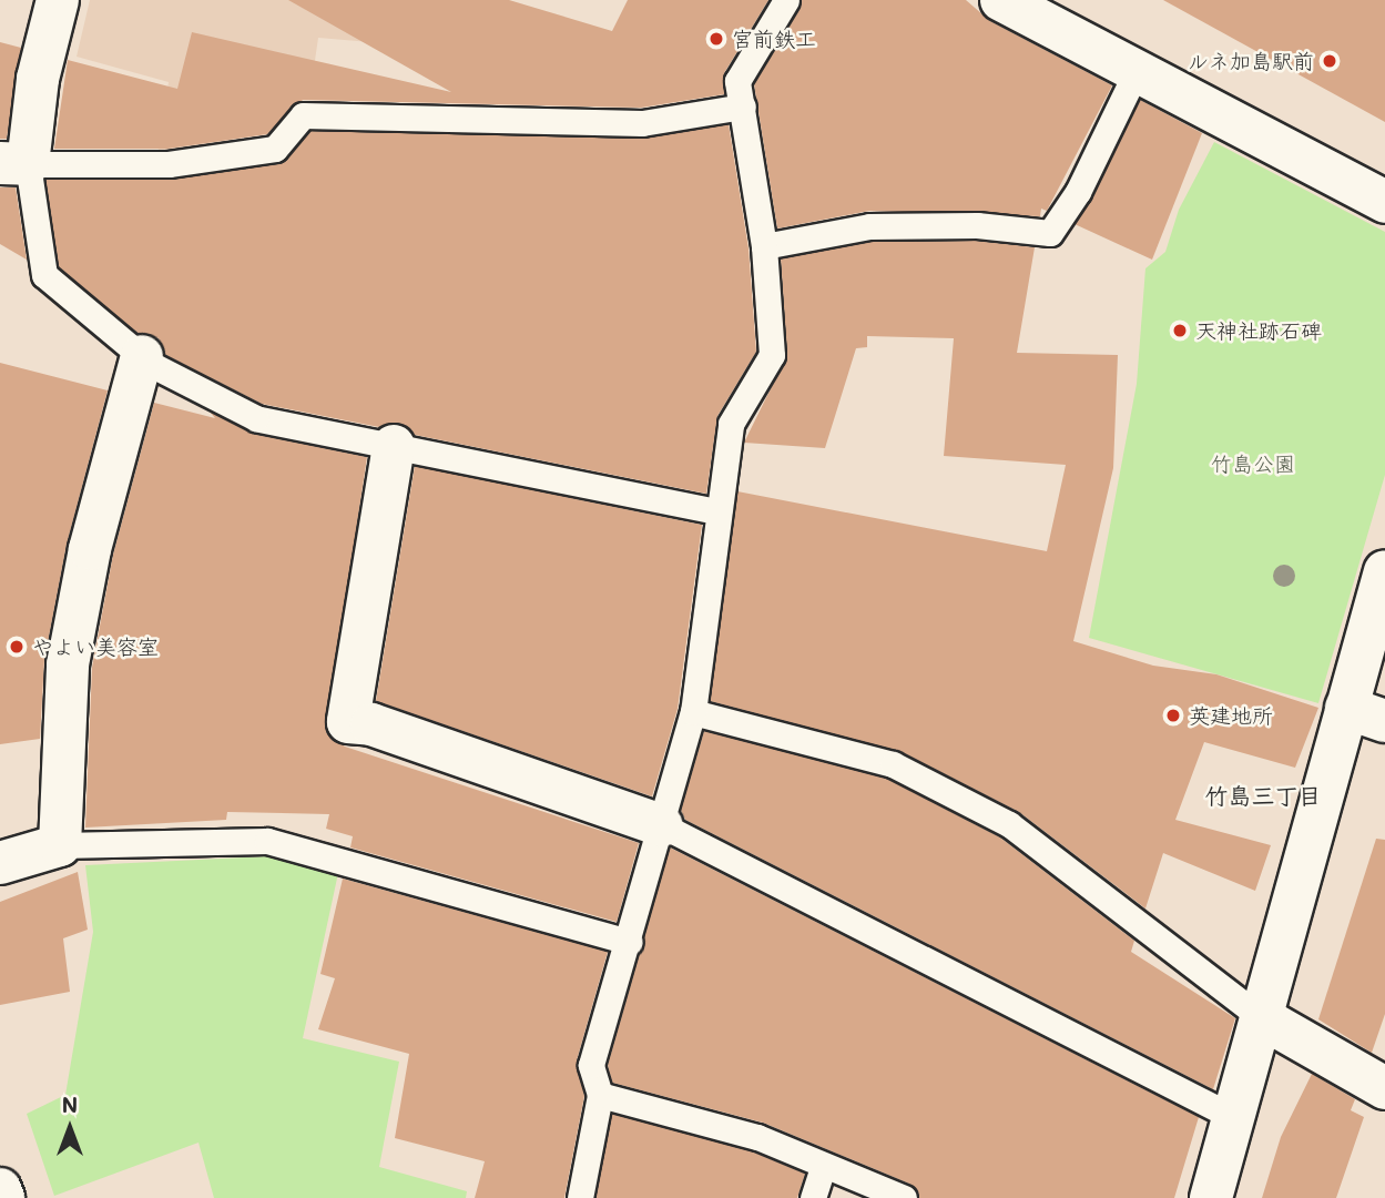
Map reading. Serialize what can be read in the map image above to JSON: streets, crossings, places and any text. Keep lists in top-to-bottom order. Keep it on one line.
{"districts":["竹島三丁目"],"parks":["竹島公園"],"places":["宮前鉄工","ルネ加島駅前","天神社跡石碑","やよい美容室","英建地所"],"north":"top"}
